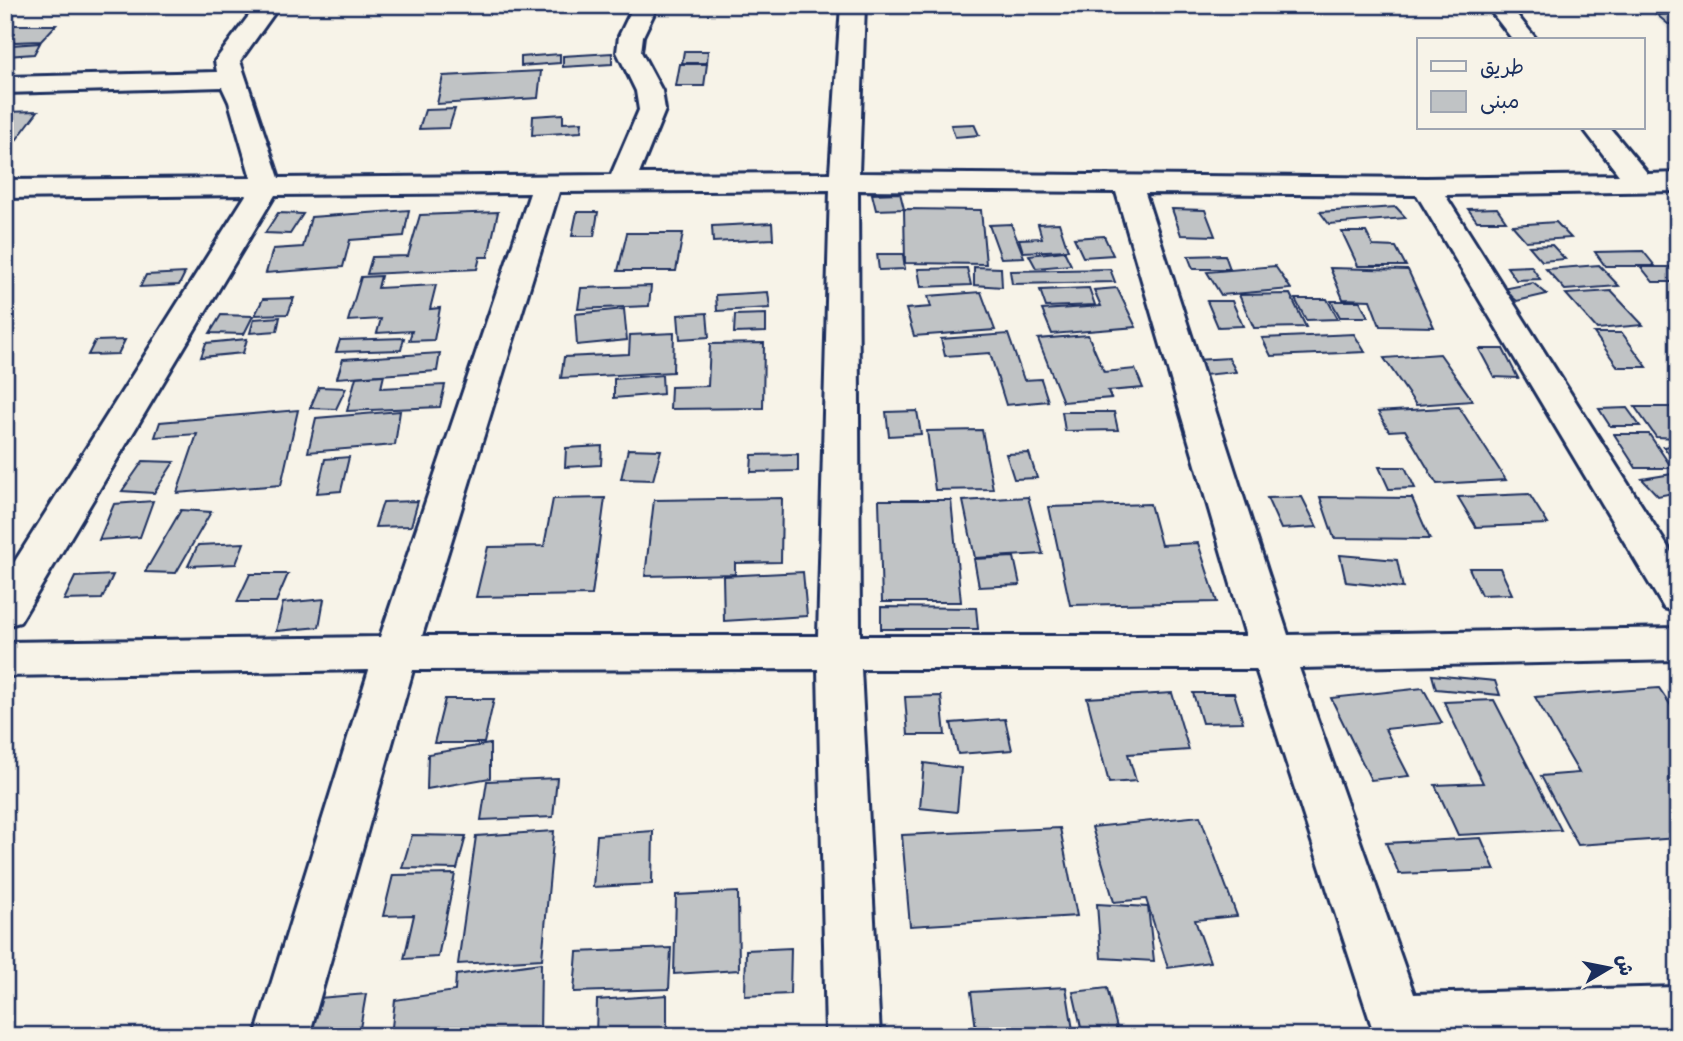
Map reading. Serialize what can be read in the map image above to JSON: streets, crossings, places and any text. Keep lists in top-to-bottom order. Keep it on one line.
{"legend":["طريق","مبنى"],"north":"right"}
